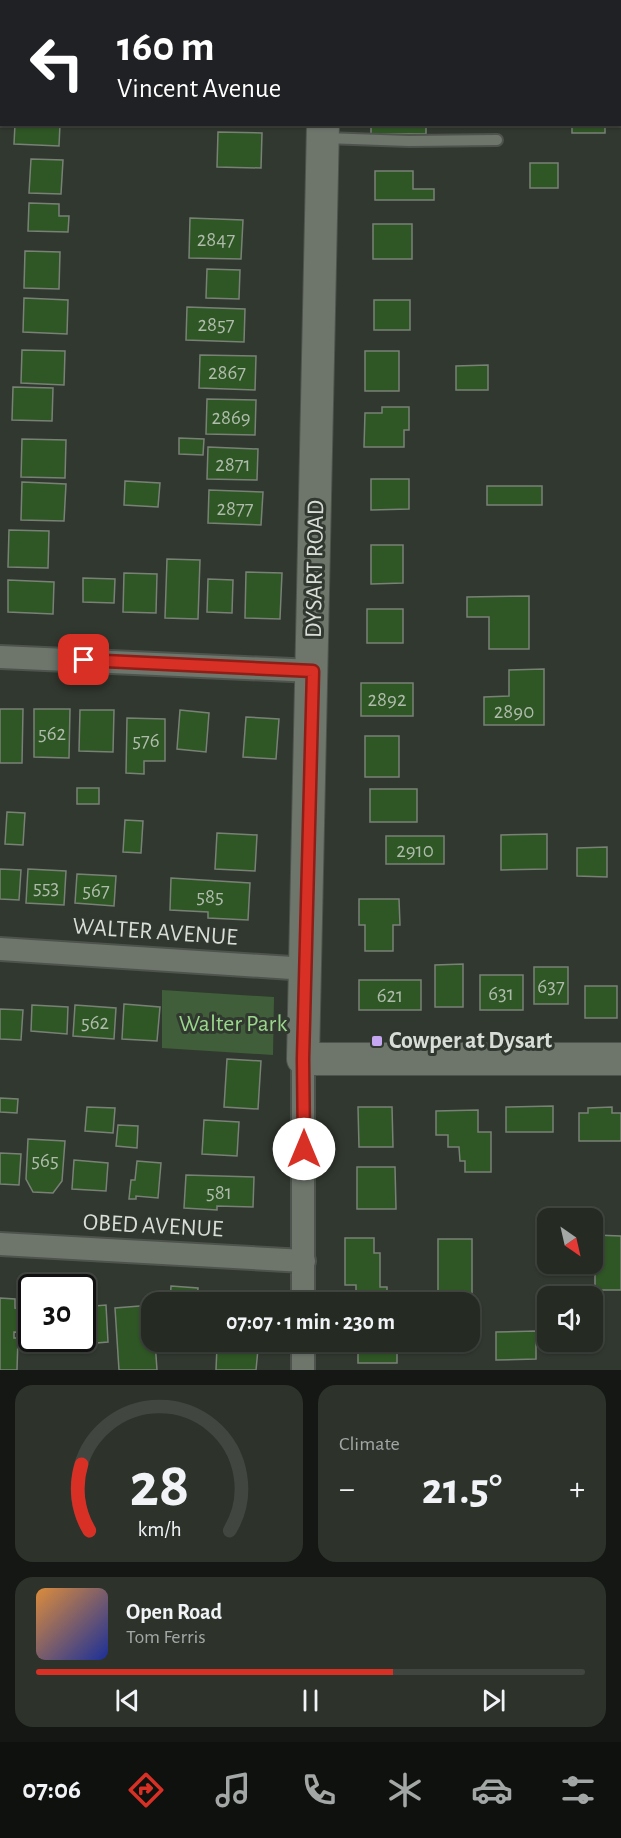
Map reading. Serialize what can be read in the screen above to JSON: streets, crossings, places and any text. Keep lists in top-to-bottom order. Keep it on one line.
{"streets":{"street":["DYSART ROAD","WALTER AVENUE","OBED AVENUE"]},"crossings":[["DYSART ROAD","WALTER AVENUE"],["DYSART ROAD","OBED AVENUE"]],"parks":["Walter Park"],"places":{"transit":["Cowper at Dysart"]},"house_numbers":["2847","2857","2867","2869","2871","2877","2892","2890","562","576","2910","553","567","585","637","631","621","562","565","581"],"north":"bottom right","page":{"turn":["160 m","Vincent Avenue"],"limit":"30","trip":"07:07 · 1 min · 230 m","tile":"Climate","heat":["−","21.5°","+"],"song":["Open Road","Tom Ferris"],"tabs":"07:06","gauge":["28","km/h"]}}
